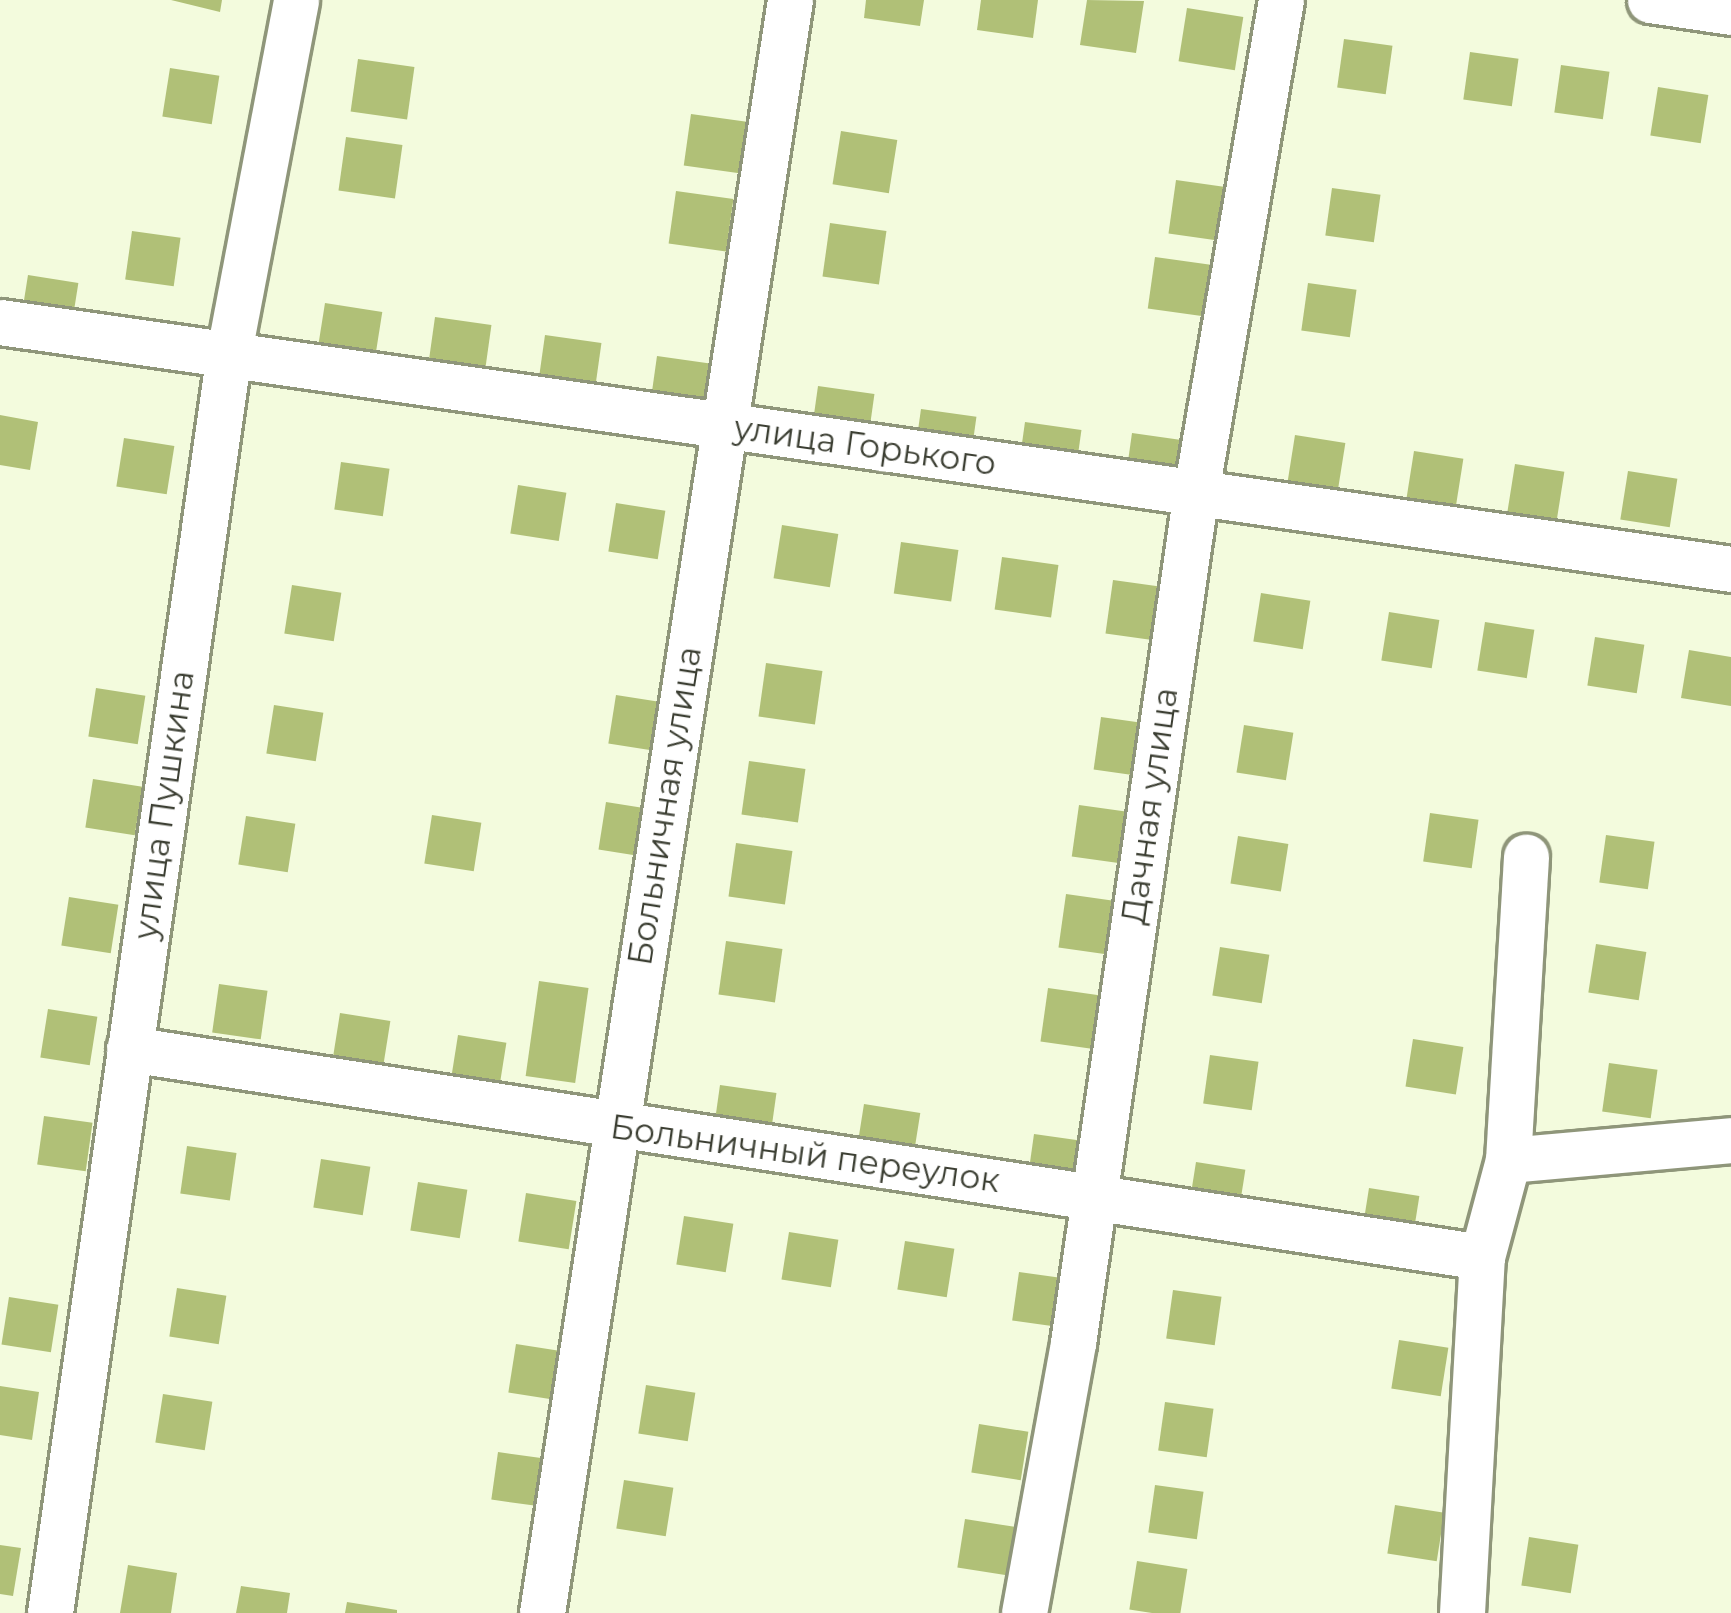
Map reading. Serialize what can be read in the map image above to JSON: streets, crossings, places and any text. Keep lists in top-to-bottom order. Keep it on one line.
{"streets":{"street":["улица Горького","улица Пушкина","Больничная улица","Дачная улица","Больничный переулок"]},"crossings":[["улица Горького","улица Пушкина"],["улица Горького","Больничная улица"],["улица Горького","Дачная улица"],["улица Пушкина","Больничный переулок"],["Больничная улица","Больничный переулок"],["Дачная улица","Больничный переулок"]]}
